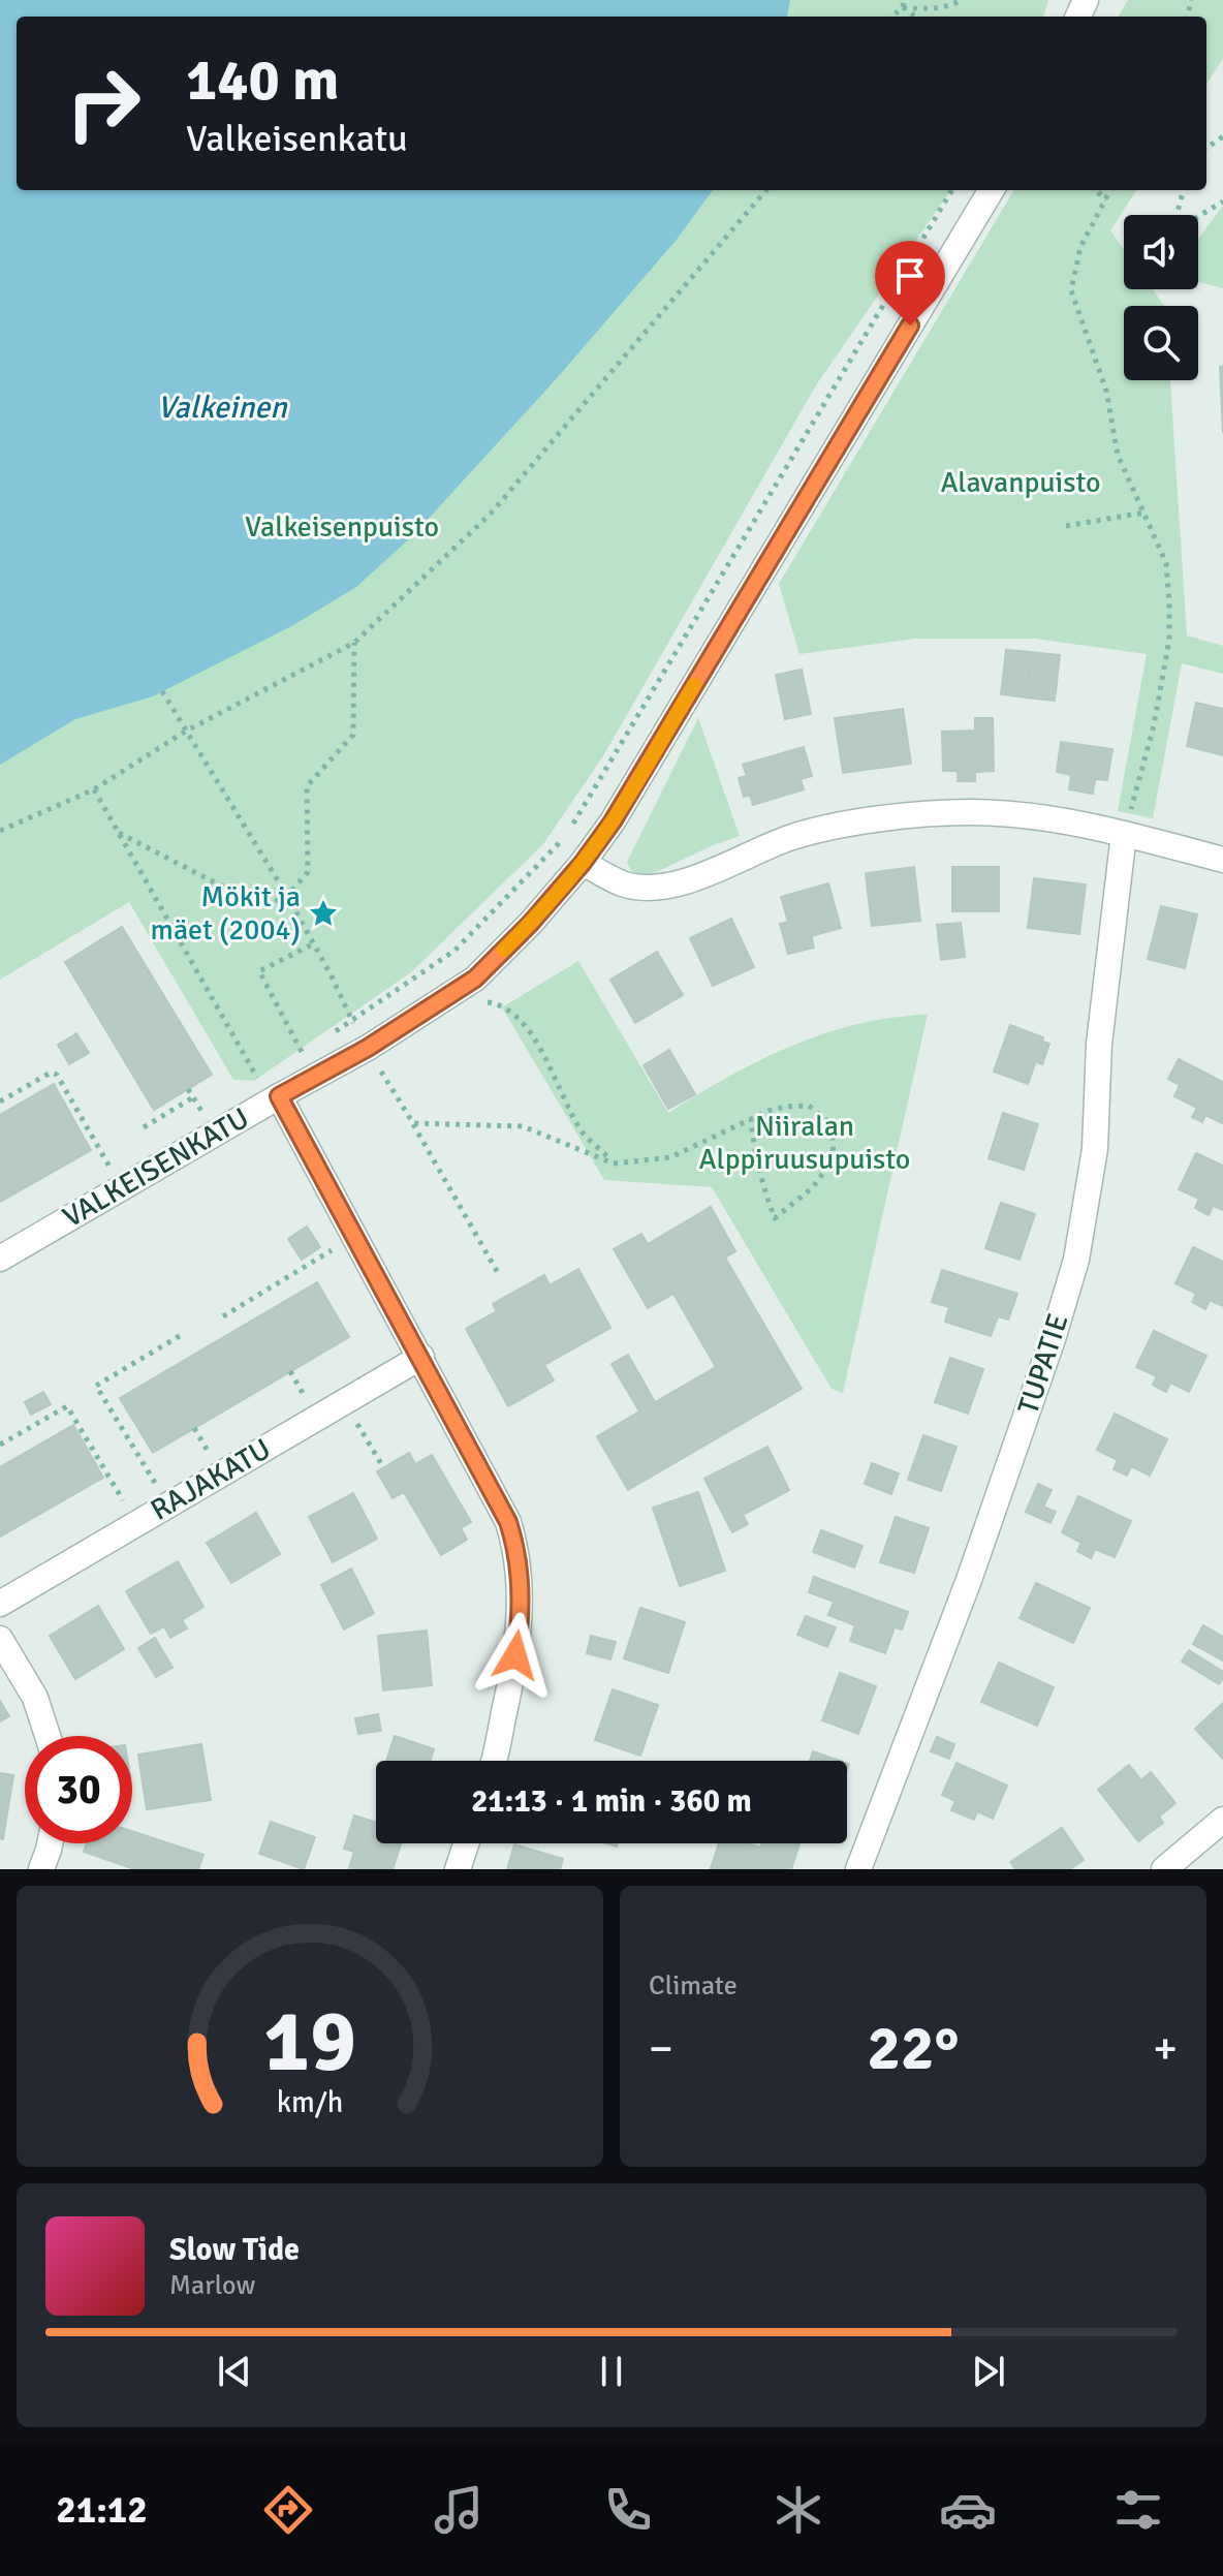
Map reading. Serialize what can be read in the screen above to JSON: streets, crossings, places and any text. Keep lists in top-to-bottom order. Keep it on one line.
{"streets":{"street":["VALKEISENKATU","TUPATIE","RAJAKATU"]},"water":["Valkeinen"],"parks":["Alavanpuisto","Valkeisenpuisto","Niiralan Alppiruusupuisto"],"places":{"place":["Mökit ja mäet (2004)"]},"page":{"turn":["140 m","Valkeisenkatu"],"limit":"30","trip":"21:13 · 1 min · 360 m","tile":"Climate","heat":["−","22°","+"],"song":["Slow Tide","Marlow"],"tabs":"21:12","gauge":["19","km/h"]}}
